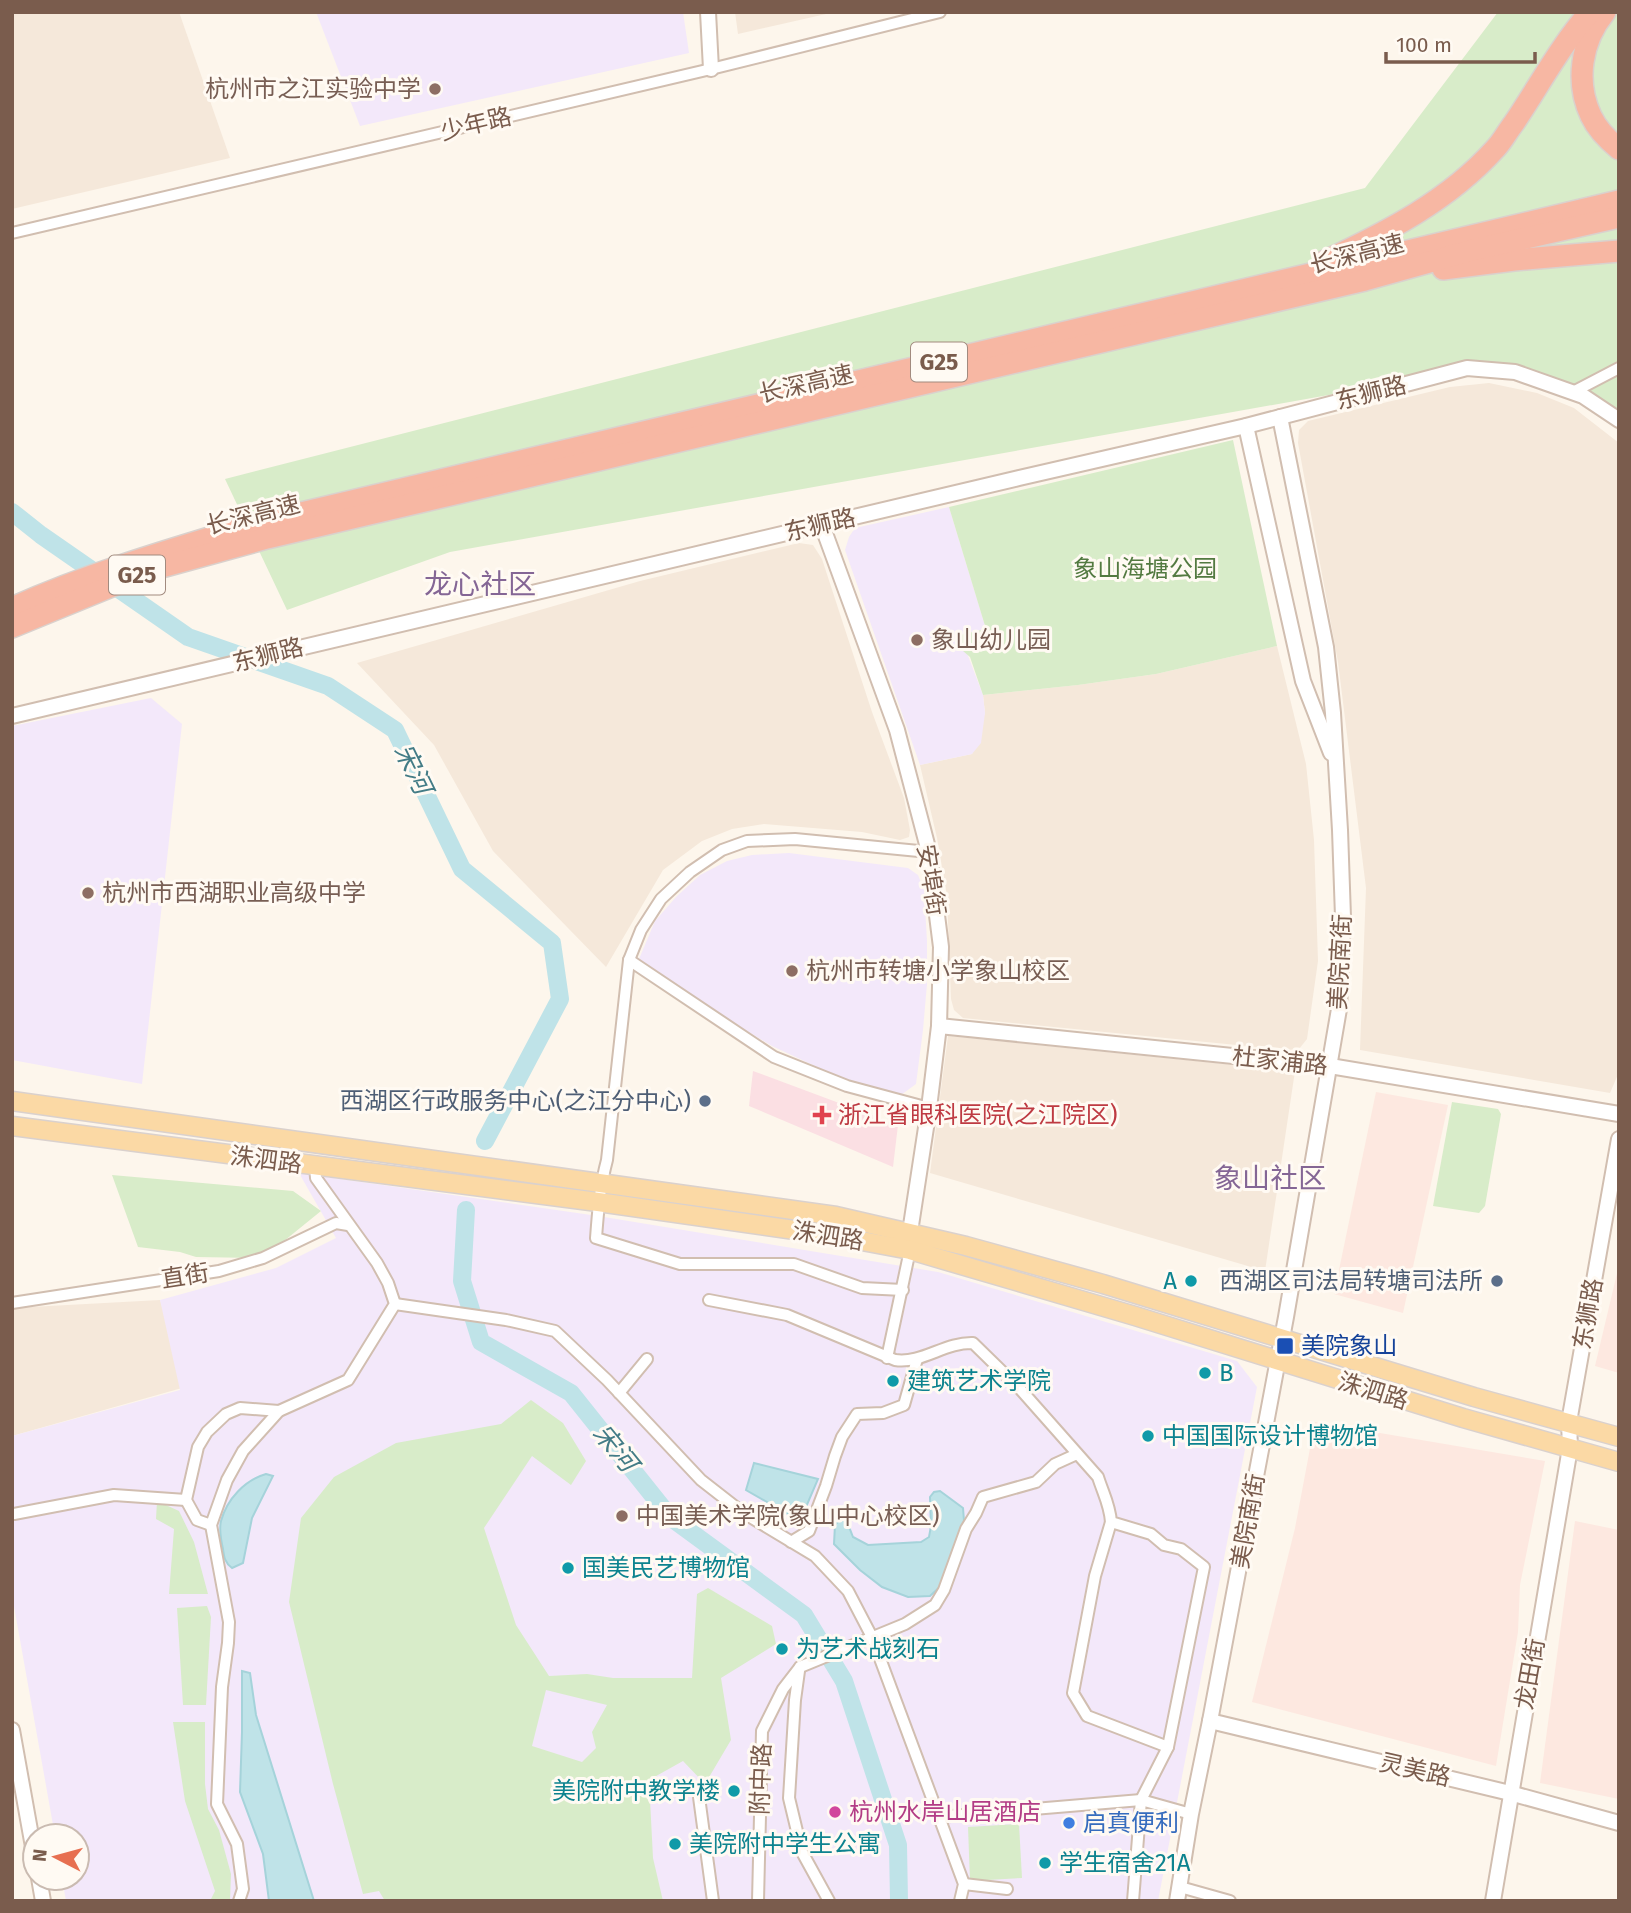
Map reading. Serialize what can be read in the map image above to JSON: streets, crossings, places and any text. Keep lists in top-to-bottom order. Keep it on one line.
{"streets":{"highway":["长深高速","G25"],"main road":["洙泗路"],"street":["少年路","东狮路","安埠街","美院南街","杜家浦路","直街","龙田街","灵美路","附中路"]},"crossings":[["东狮路","安埠街"],["东狮路","美院南街"],["东狮路","洙泗路"],["东狮路","龙田街"],["安埠街","杜家浦路"],["安埠街","洙泗路"],["美院南街","杜家浦路"],["美院南街","洙泗路"],["美院南街","灵美路"],["洙泗路","龙田街"],["龙田街","灵美路"]],"districts":["龙心社区","象山社区"],"water":["宋河"],"parks":["象山海塘公园"],"places":{"other":["杭州市之江实验中学","象山幼儿园","杭州市西湖职业高级中学","杭州市转塘小学象山校区","西湖区行政服务中心(之江分中心)","A","西湖区司法局转塘司法所","B","建筑艺术学院","中国国际设计博物馆","中国美术学院(象山中心校区)","国美民艺博物馆","为艺术战刻石","美院附中教学楼","杭州水岸山居酒店","启真便利","美院附中学生公寓","学生宿舍21A"],"health":["浙江省眼科医院(之江院区)"],"transit":["美院象山"]},"scale_bar":"100 m","north":"left"}
